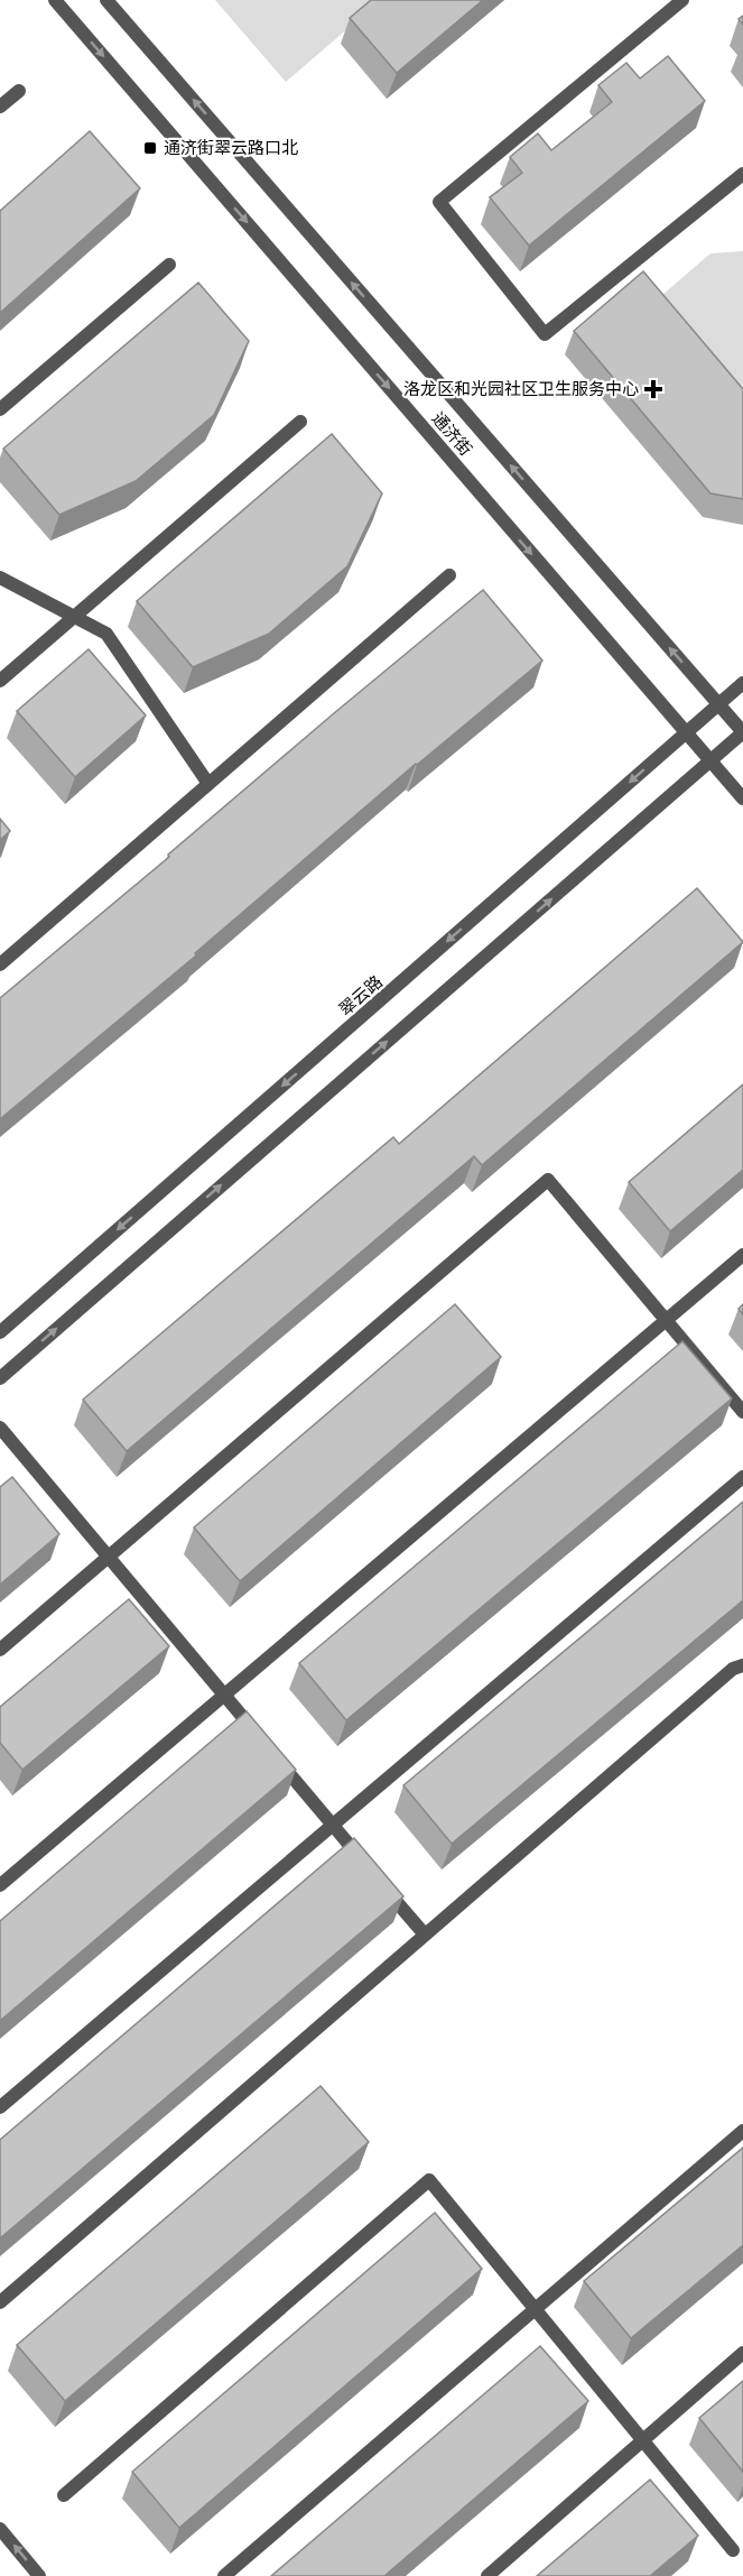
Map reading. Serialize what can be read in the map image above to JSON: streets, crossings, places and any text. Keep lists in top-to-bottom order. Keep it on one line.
{"streets":{"street":["通济街","翠云路"]},"crossings":[["通济街","翠云路"]],"places":{"transit":["通济街翠云路口北"],"health":["洛龙区和光园社区卫生服务中心"]}}
